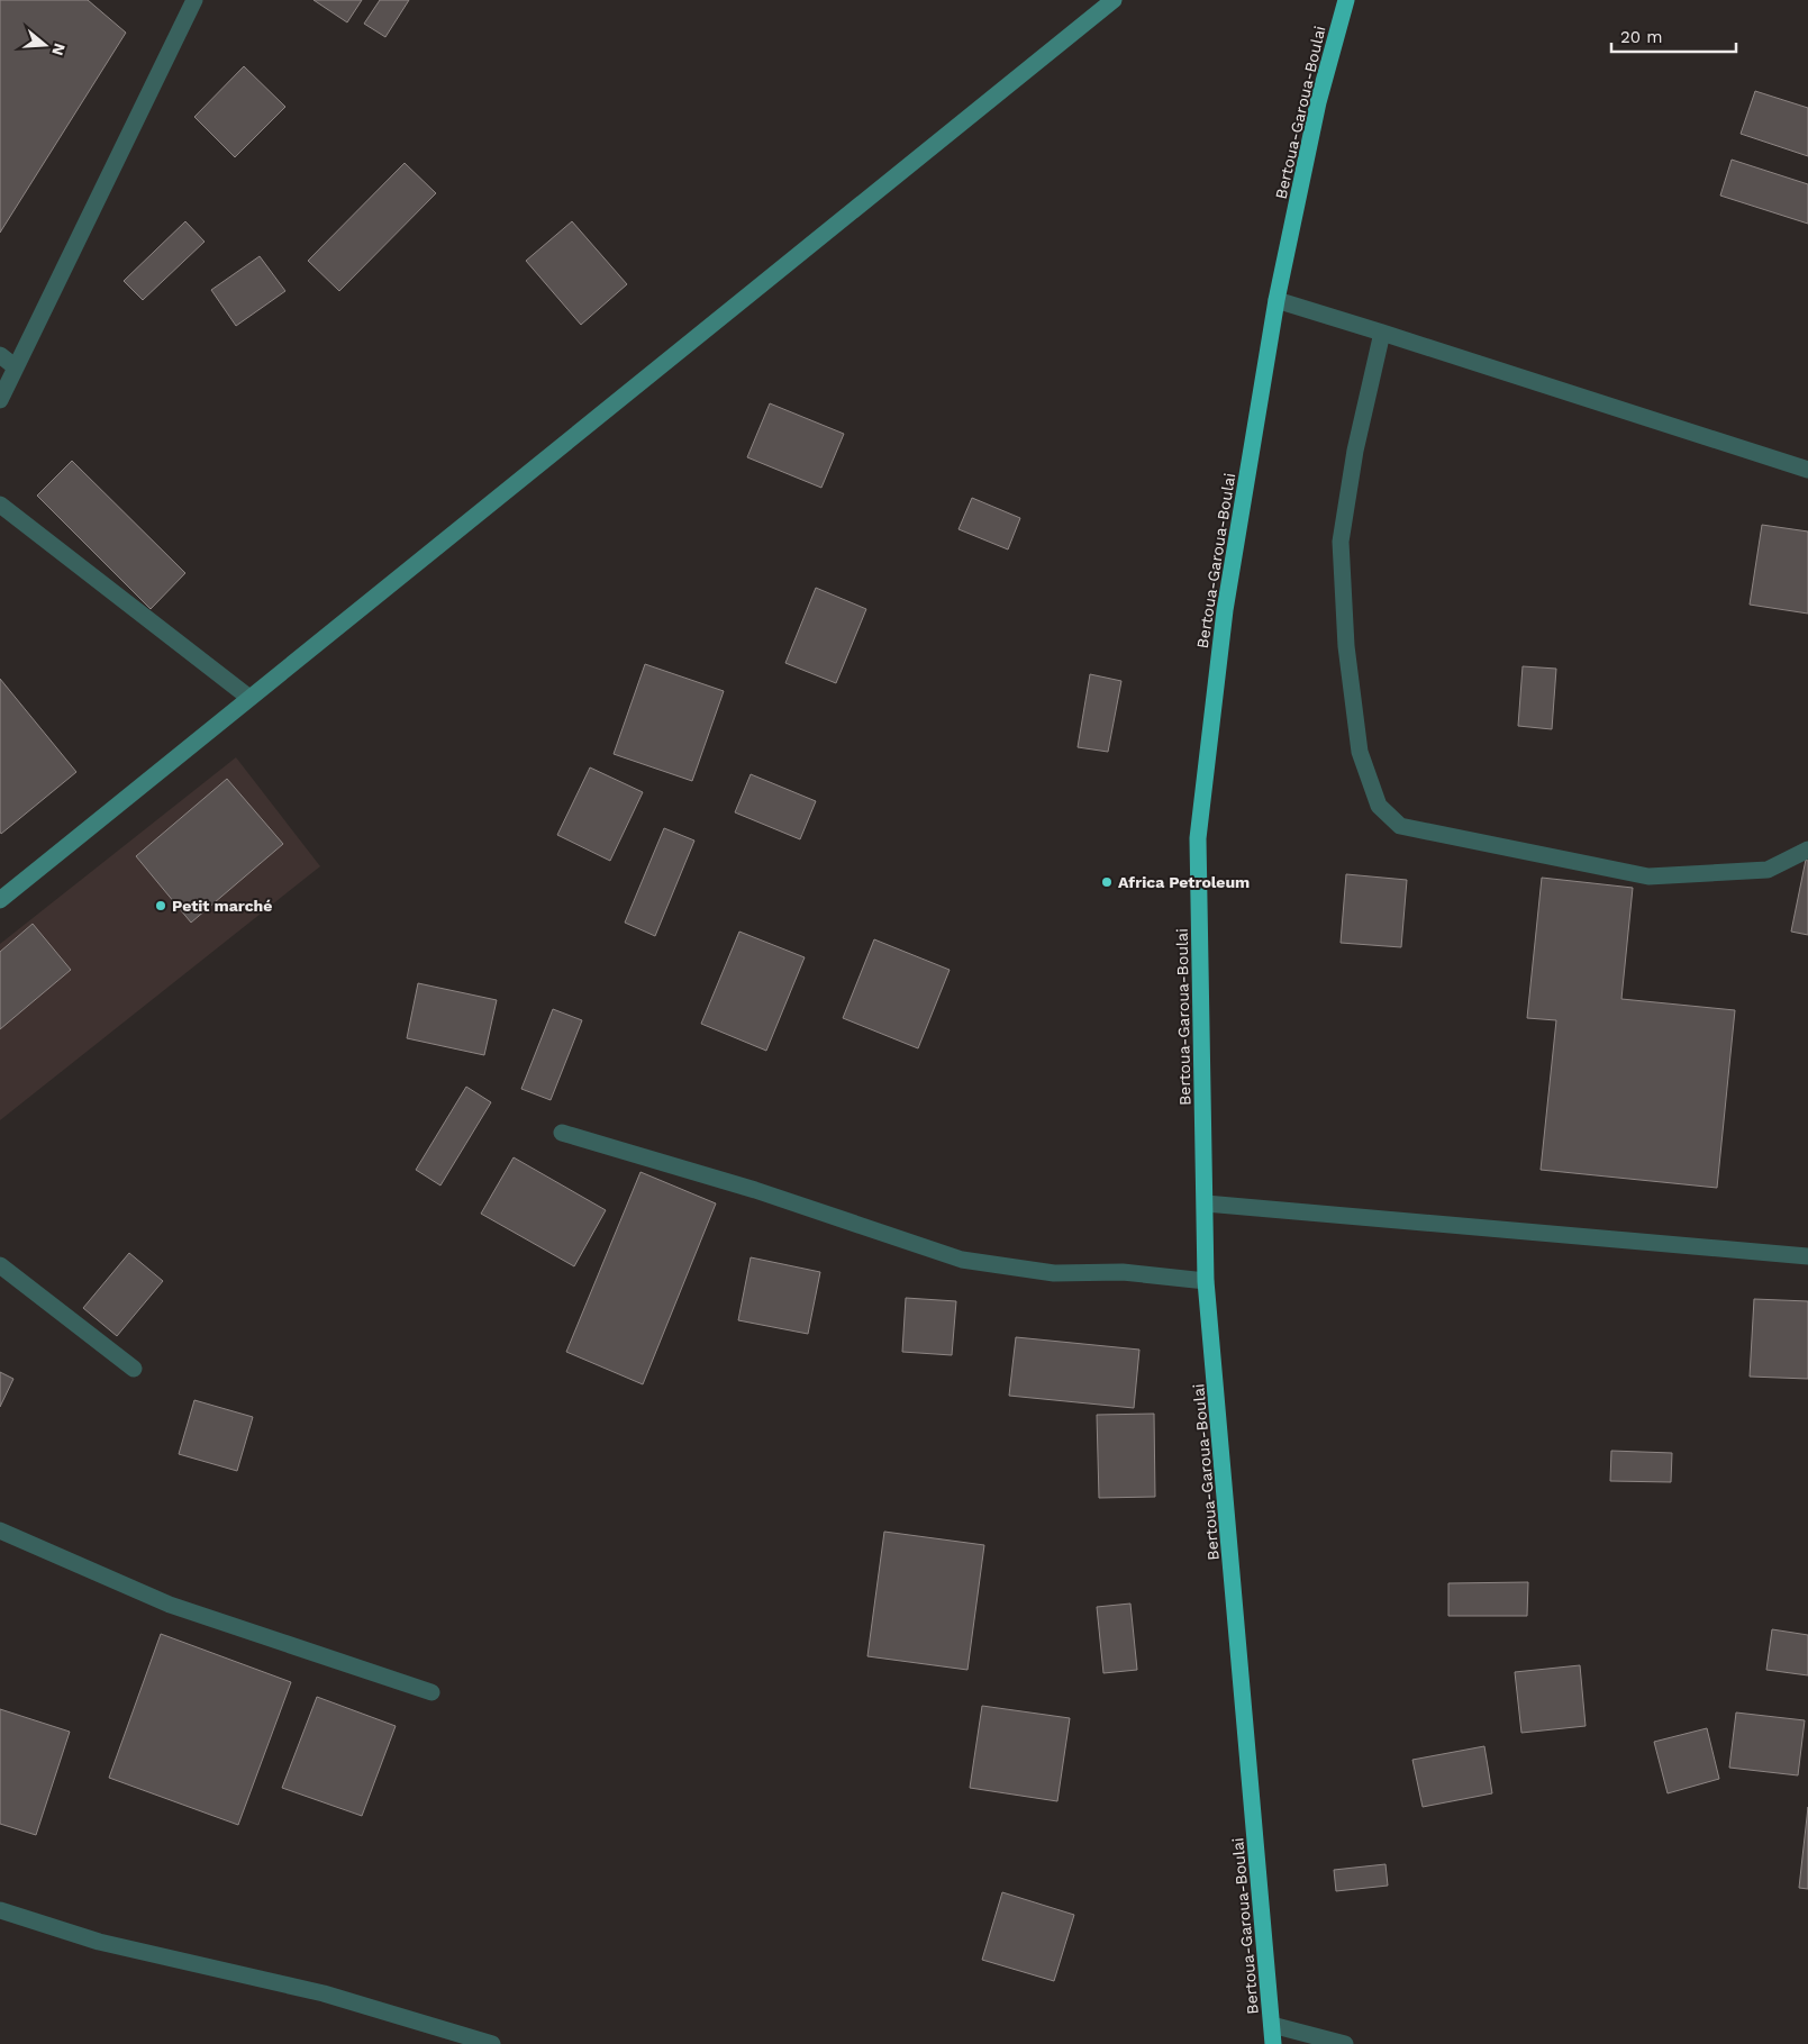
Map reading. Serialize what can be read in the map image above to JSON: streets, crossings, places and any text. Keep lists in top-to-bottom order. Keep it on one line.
{"streets":{"highway":["Bertoua-Garoua-Boulai"]},"places":["Africa Petroleum","Petit marché"],"scale_bar":"20 m","north":"right"}
